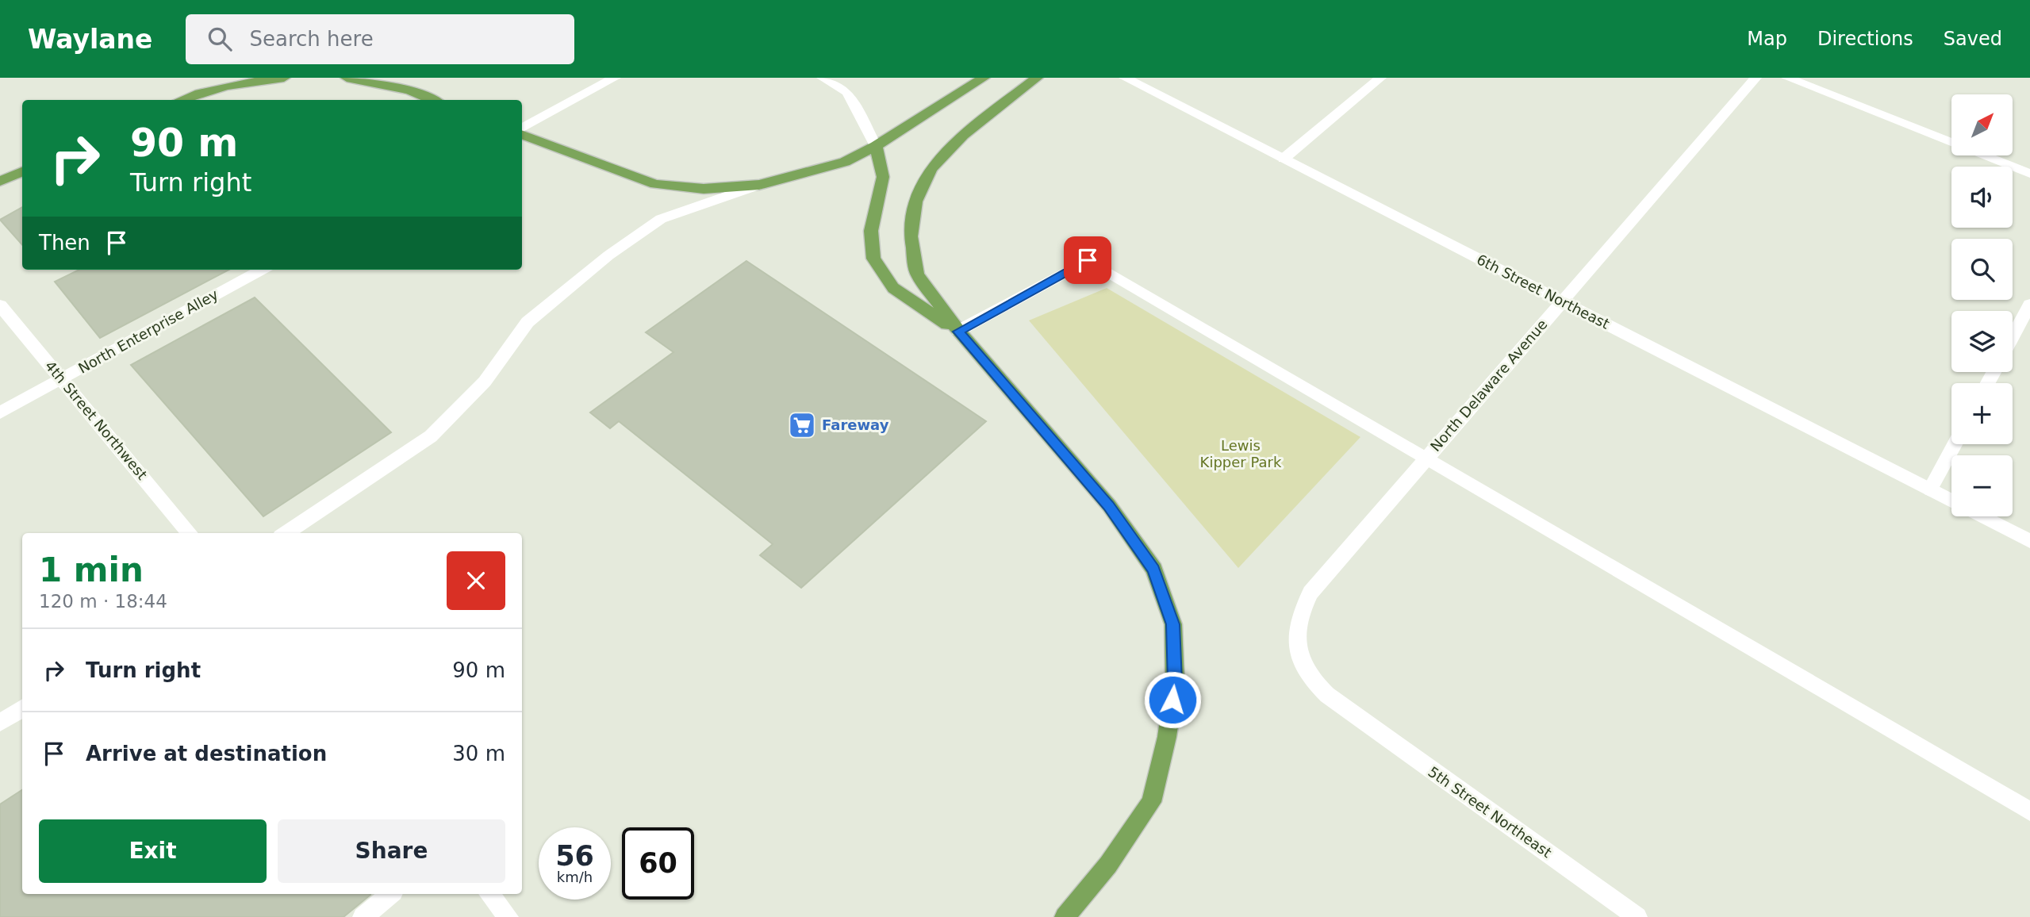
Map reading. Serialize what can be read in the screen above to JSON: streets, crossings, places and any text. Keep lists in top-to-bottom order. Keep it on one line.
{"streets":{"street":["6th Street Northeast","North Enterprise Alley","North Delaware Avenue","4th Street Northwest","5th Street Northeast"]},"crossings":[["6th Street Northeast","North Delaware Avenue"],["North Enterprise Alley","4th Street Northwest"],["North Delaware Avenue","5th Street Northeast"]],"parks":["Lewis Kipper Park"],"places":{"supermarket":["Fareway"]},"north":"top right","page":{"header":"Waylane","search":"Search here","nav":["Map","Directions","Saved"],"map_buttons":["+","−"],"turn":["90 m","Turn right"],"then":"Then","heading":["1 min","120 m · 18:44"],"list":[{"name":"Turn right","value":"90 m"},{"name":"Arrive at destination","value":"30 m"}],"buttons":["Exit","Share"],"speed":"56 km/h","limit":"60"}}
